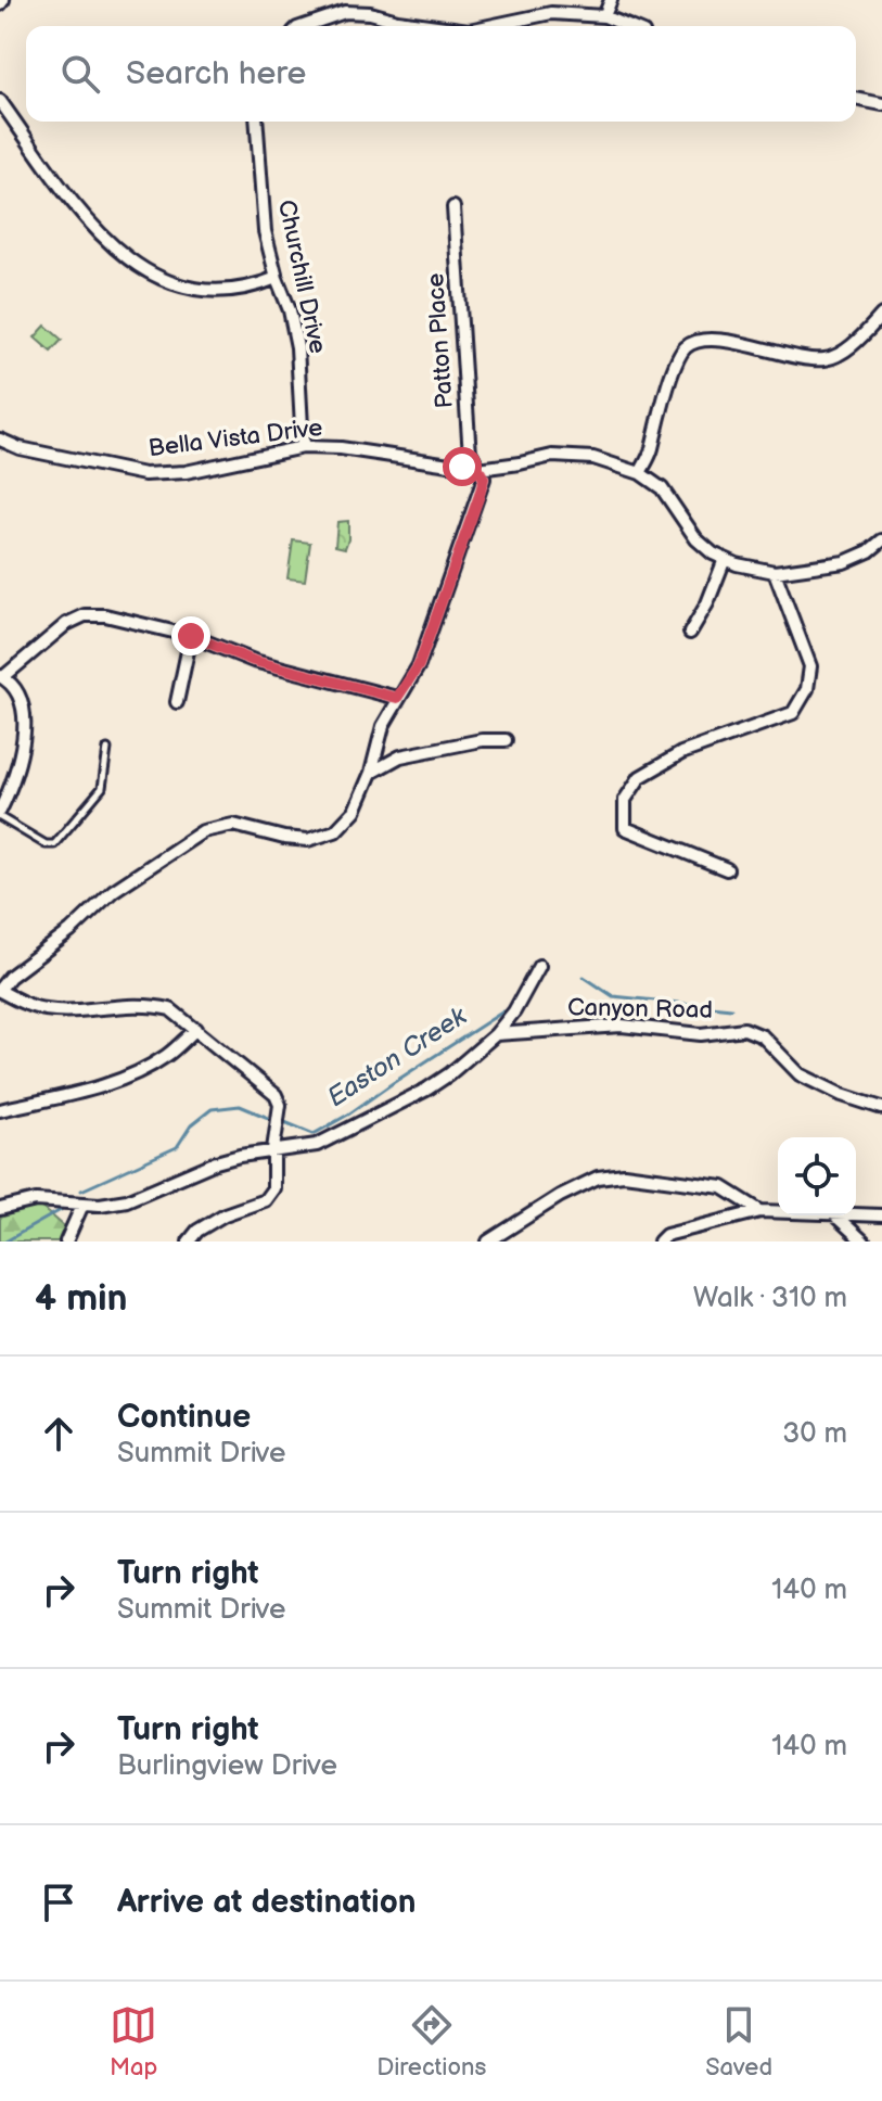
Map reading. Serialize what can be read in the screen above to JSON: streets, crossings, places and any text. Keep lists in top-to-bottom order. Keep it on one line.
{"streets":{"street":["Churchill Drive","Patton Place","Bella Vista Drive","Canyon Road"]},"crossings":[["Churchill Drive","Bella Vista Drive"],["Patton Place","Bella Vista Drive"]],"water":["Easton Creek"],"page":{"search":"Search here","heading":["4 min","Walk · 310 m"],"list":[["Continue","Summit Drive","30 m"],["Turn right","Summit Drive","140 m"],["Turn right","Burlingview Drive","140 m"],"Arrive at destination"],"nav":["Map","Directions","Saved"]}}
